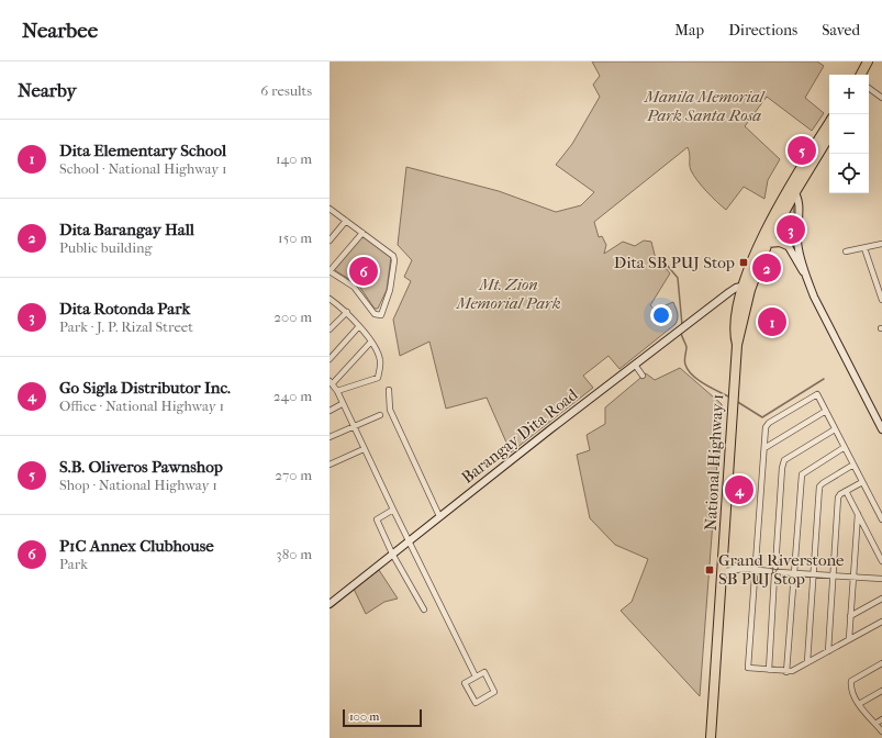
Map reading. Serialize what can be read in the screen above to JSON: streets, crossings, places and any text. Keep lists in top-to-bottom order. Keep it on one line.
{"streets":{"highway":["National Highway 1"],"street":["Barangay Dita Road"]},"crossings":[["Barangay Dita Road","National Highway 1"]],"parks":["Manila Memorial Park Santa Rosa","Mt. Zion Memorial Park"],"places":{"transit":["Dita SB PUJ Stop","Grand Riverstone SB PUJ Stop"]},"scale_bar":"100 m","page":{"header":"Nearbee","nav":["Map","Directions","Saved"],"heading":["Nearby","6 results"],"map_buttons":["+","−"],"list":[{"mark":"1","name":"Dita Elementary School","note":"School · National Highway 1","value":"140 m"},{"mark":"2","name":"Dita Barangay Hall","note":"Public building","value":"150 m"},{"mark":"3","name":"Dita Rotonda Park","note":"Park · J. P. Rizal Street","value":"200 m"},{"mark":"4","name":"Go Sigla Distributor Inc.","note":"Office · National Highway 1","value":"240 m"},{"mark":"5","name":"S.B. Oliveros Pawnshop","note":"Shop · National Highway 1","value":"270 m"},{"mark":"6","name":"P1C Annex Clubhouse","note":"Park","value":"380 m"}],"pins":["5","3","2","6","1","4"],"scale":"100 m"}}
